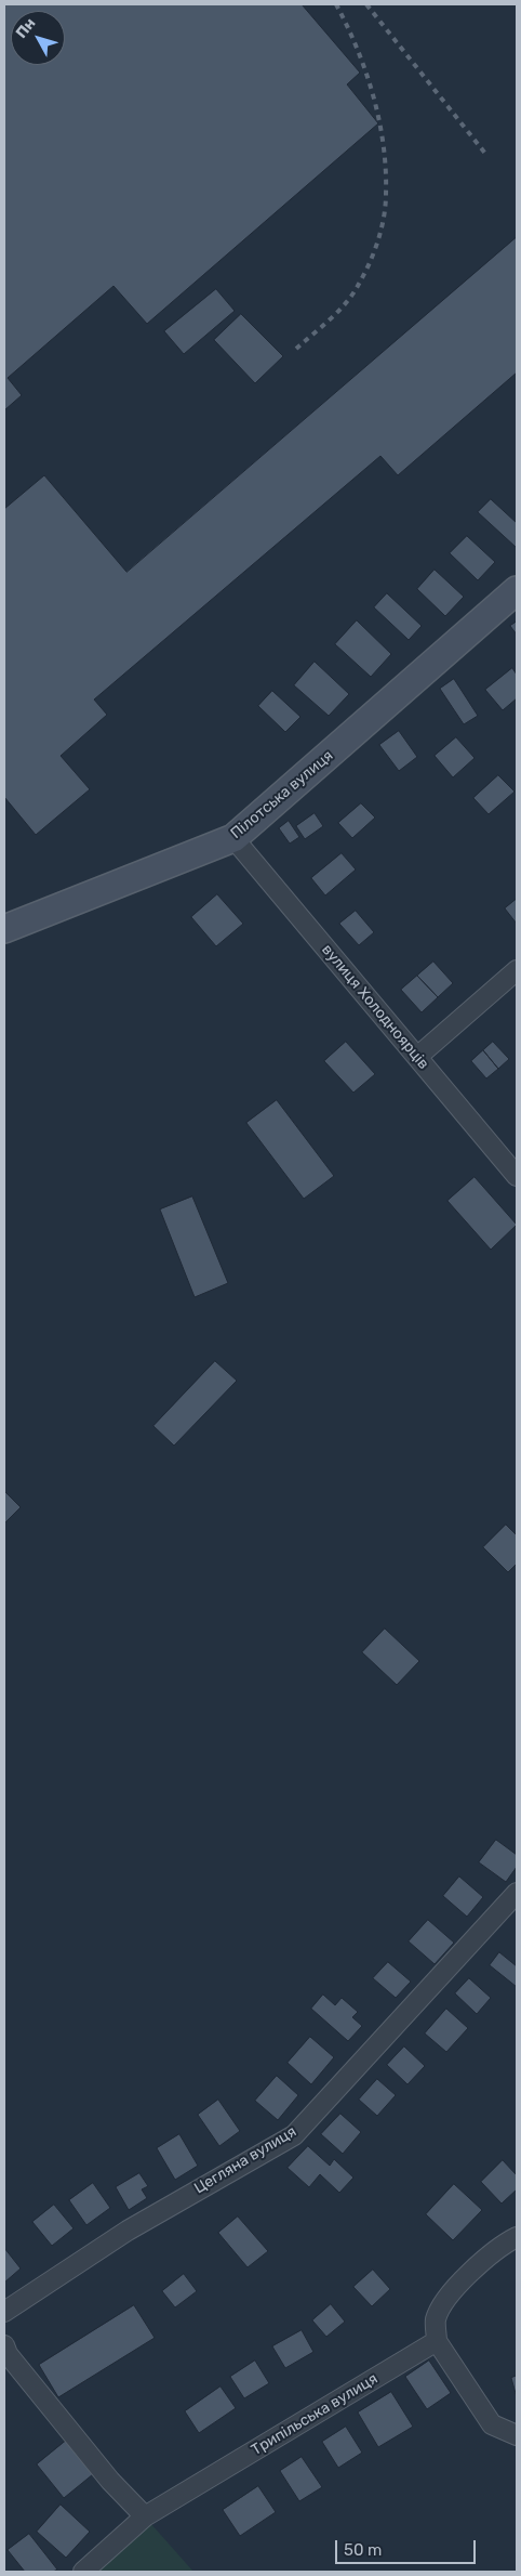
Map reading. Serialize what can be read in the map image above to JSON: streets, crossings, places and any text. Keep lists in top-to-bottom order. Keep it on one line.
{"streets":{"street":["Пілотська вулиця","вулиця Холодноярців","Цегляна вулиця","Трипільська вулиця"]},"crossings":[["Пілотська вулиця","вулиця Холодноярців"]],"scale_bar":"50 m","north":"top left"}
